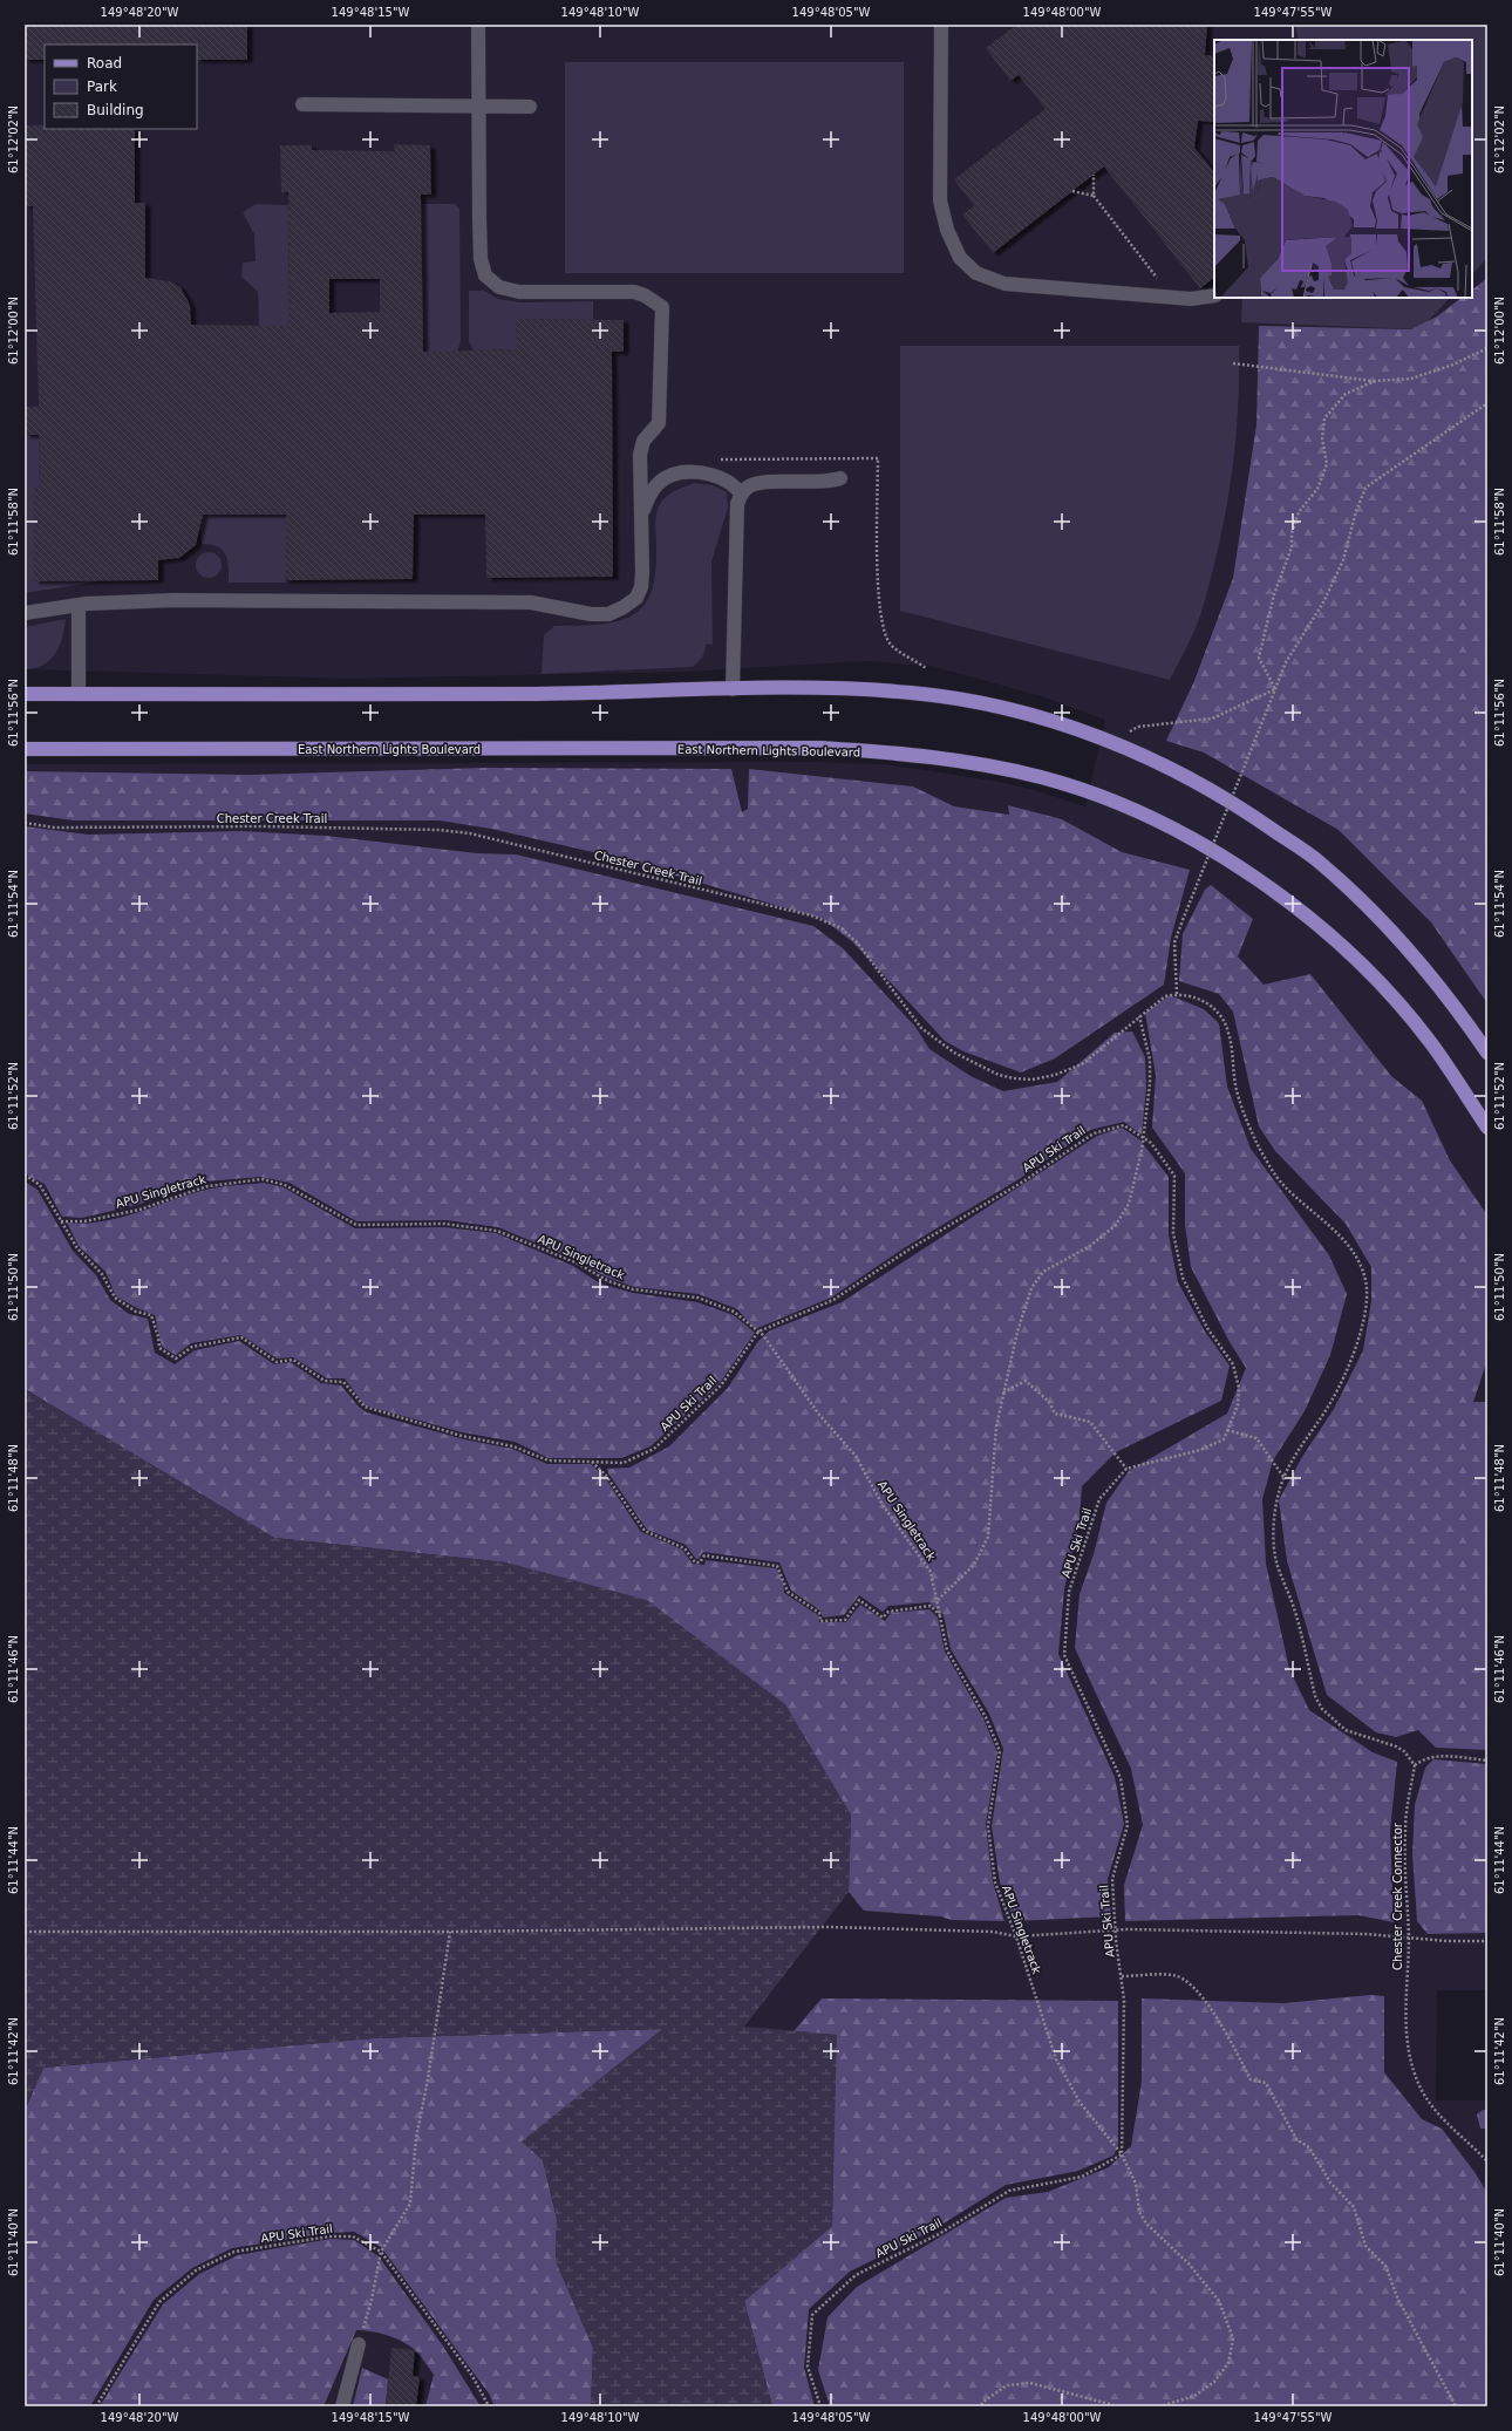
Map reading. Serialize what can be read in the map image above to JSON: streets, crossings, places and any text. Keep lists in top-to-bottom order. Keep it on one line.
{"streets":{"main road":["East Northern Lights Boulevard"],"path":["Chester Creek Trail","APU Ski Trail","APU Singletrack","Chester Creek Connector"]},"crossings":[["APU Ski Trail","APU Singletrack"]],"legend":["Road","Park","Building"],"coordinates":["149°48'20\"W","149°48'15\"W","149°48'10\"W","149°48'05\"W","149°48'00\"W","149°47'55\"W","61°12'02\"N","61°12'00\"N","61°11'58\"N","61°11'56\"N","61°11'54\"N","61°11'52\"N","61°11'50\"N","61°11'48\"N","61°11'46\"N","61°11'44\"N","61°11'42\"N","61°11'40\"N"]}
